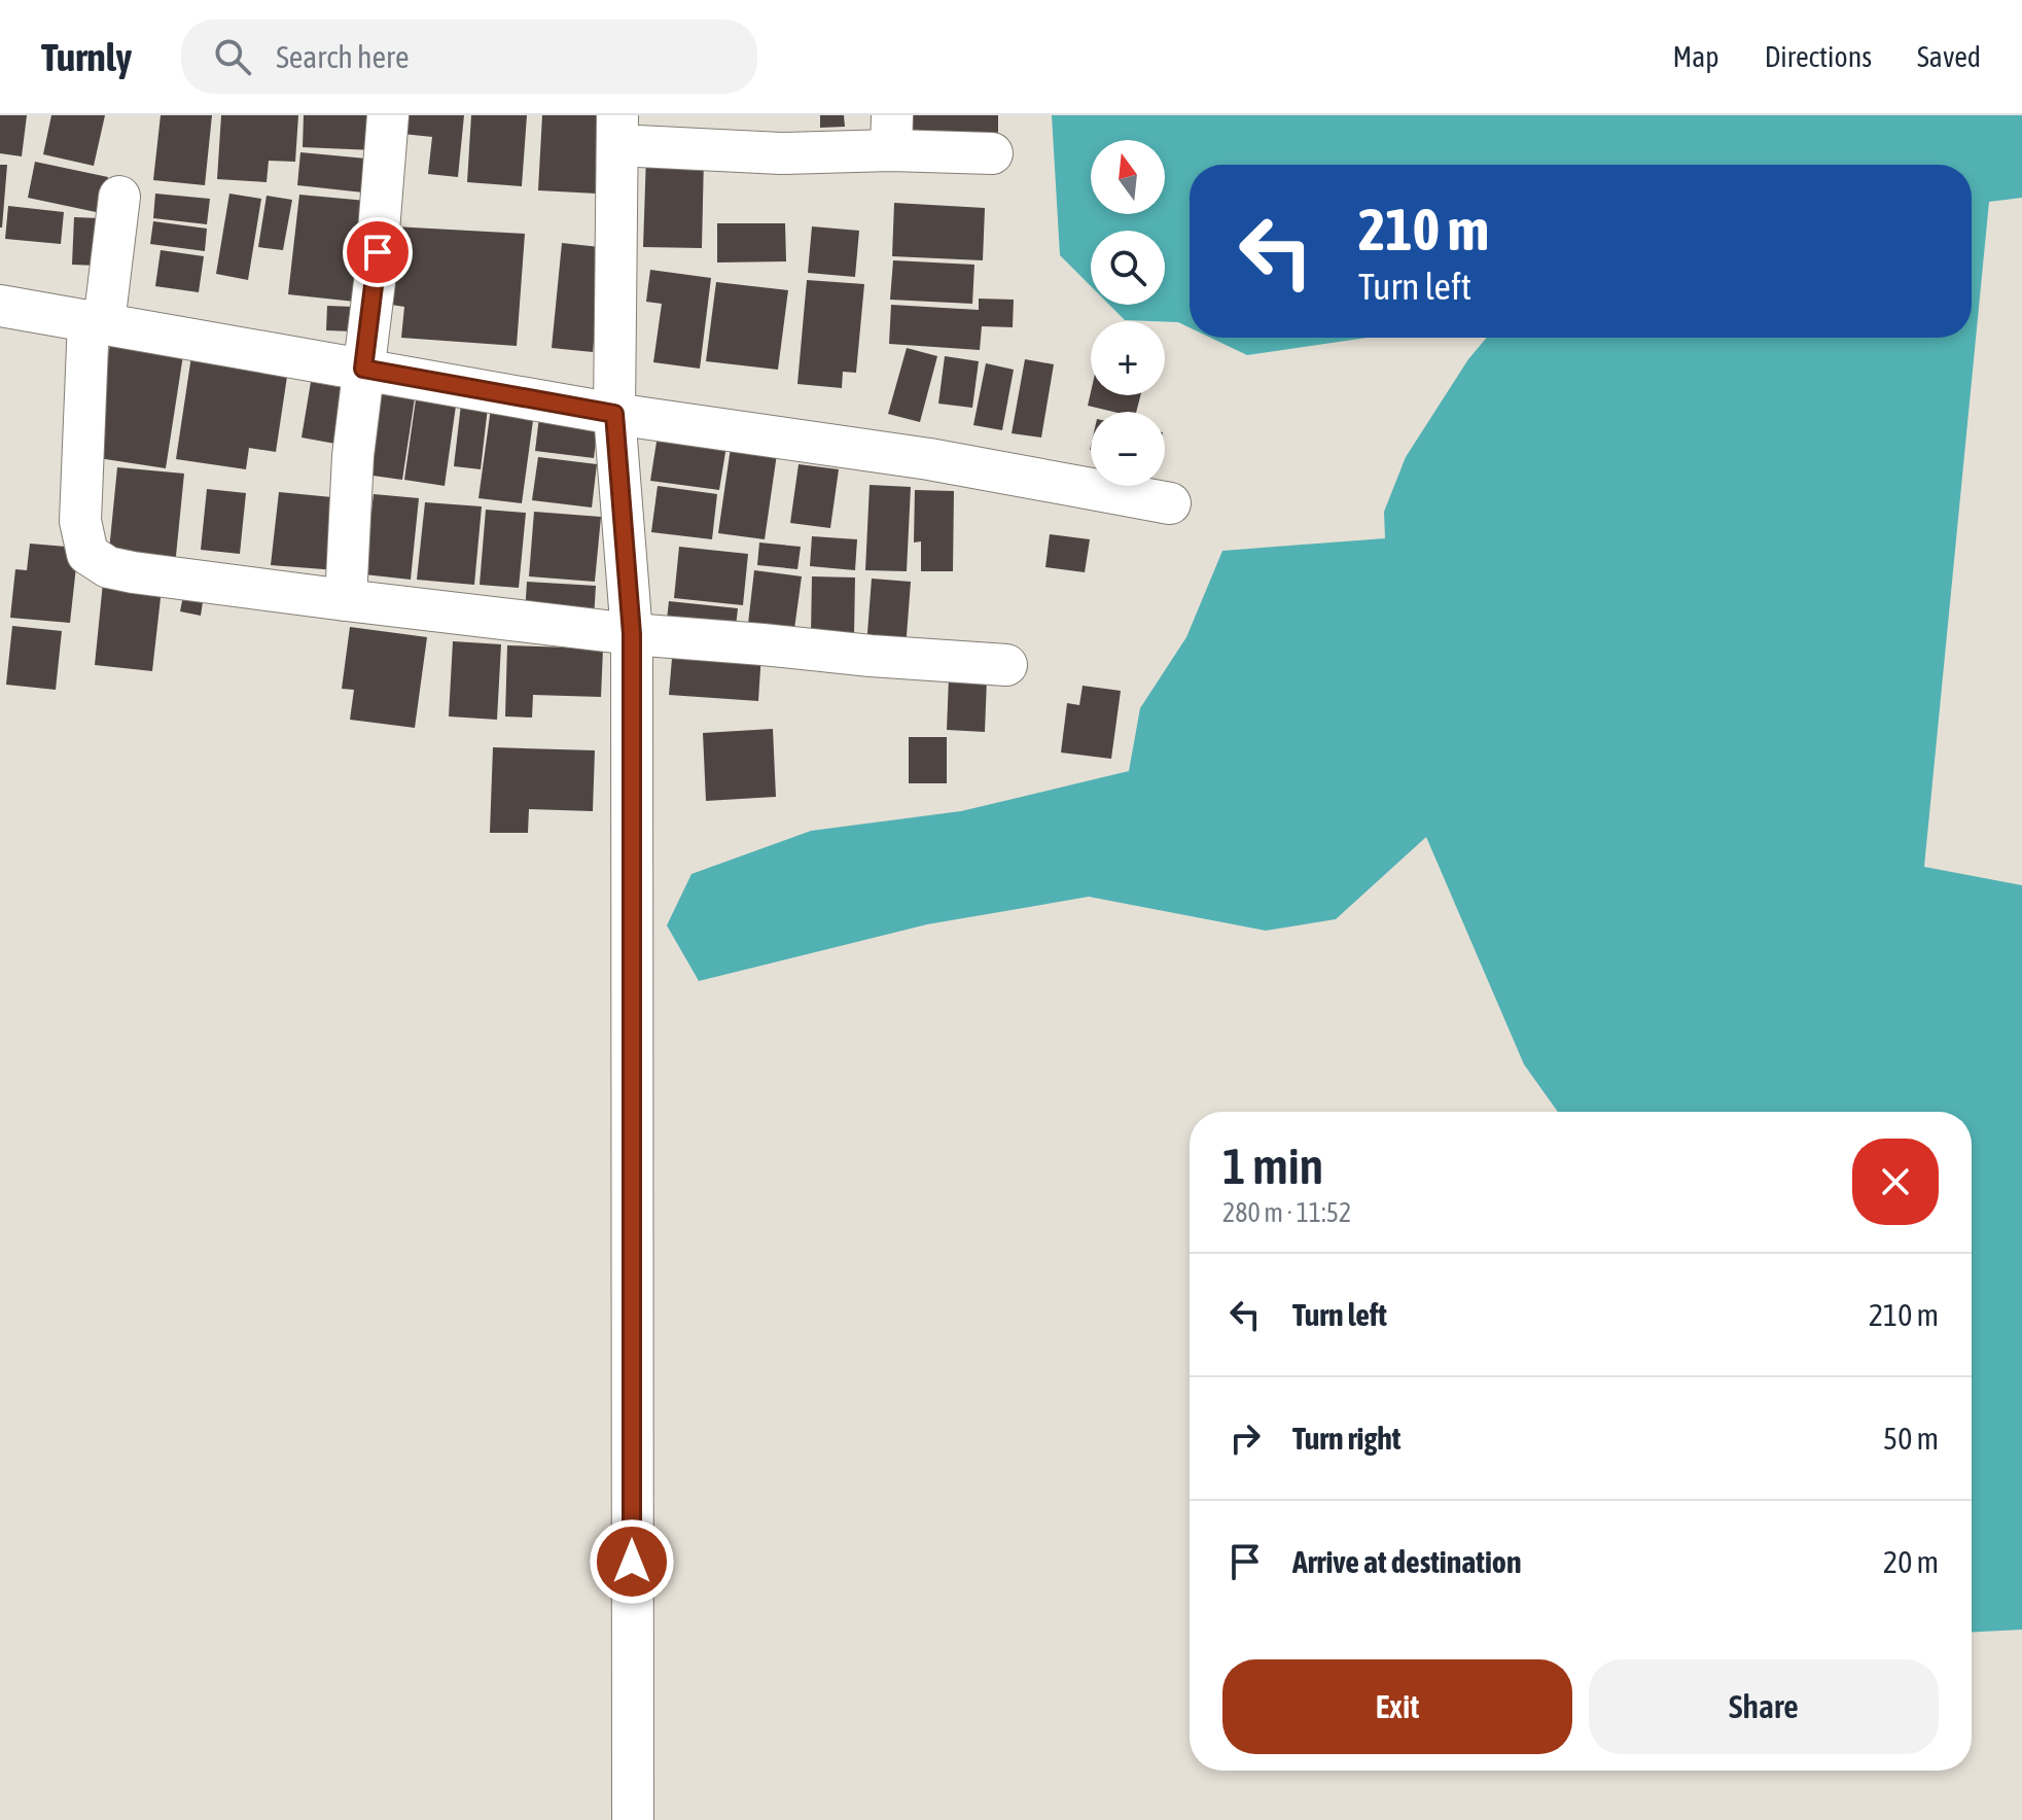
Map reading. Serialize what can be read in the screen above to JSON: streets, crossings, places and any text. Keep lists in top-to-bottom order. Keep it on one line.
{"north":"top","page":{"header":"Turnly","search":"Search here","nav":["Map","Directions","Saved"],"map_buttons":["+","−"],"turn":["210 m","Turn left"],"heading":["1 min","280 m · 11:52"],"list":[{"name":"Turn left","value":"210 m"},{"name":"Turn right","value":"50 m"},{"name":"Arrive at destination","value":"20 m"}],"buttons":["Exit","Share"]}}
